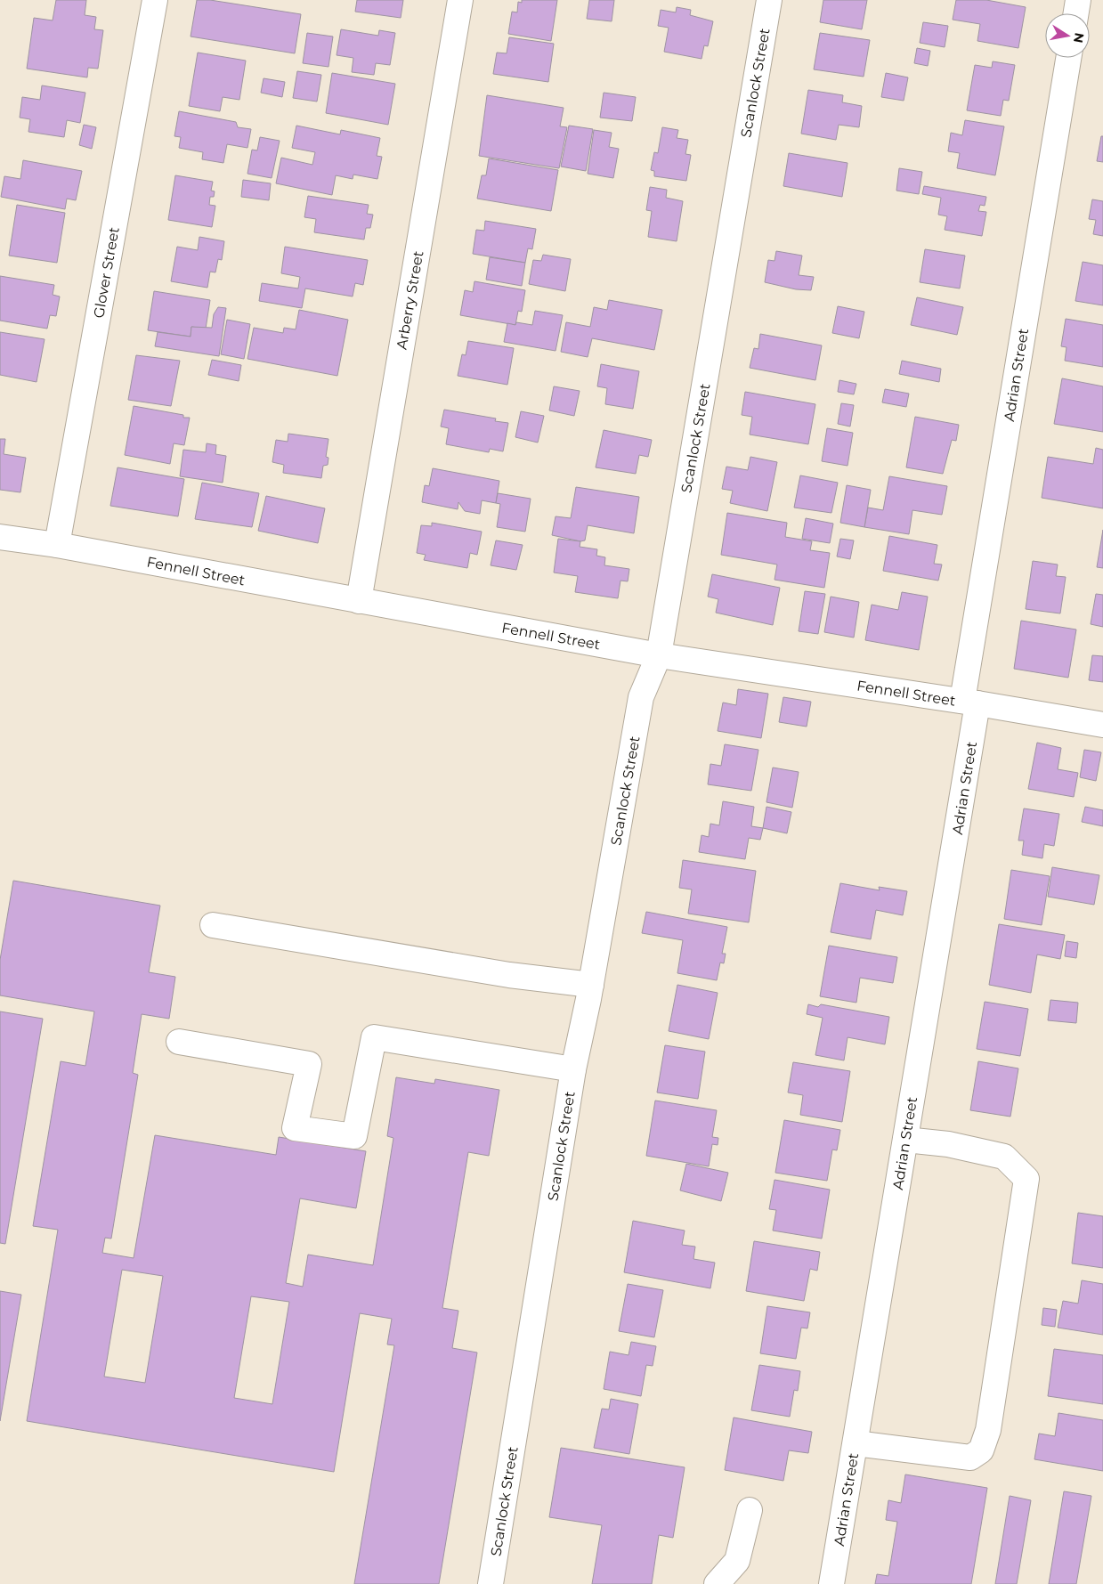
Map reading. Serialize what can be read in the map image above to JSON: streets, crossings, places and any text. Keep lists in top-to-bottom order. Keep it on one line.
{"streets":{"street":["Scanlock Street","Glover Street","Arberry Street","Adrian Street","Fennell Street"]},"crossings":[["Scanlock Street","Fennell Street"],["Glover Street","Fennell Street"],["Arberry Street","Fennell Street"],["Adrian Street","Fennell Street"]],"north":"right"}
